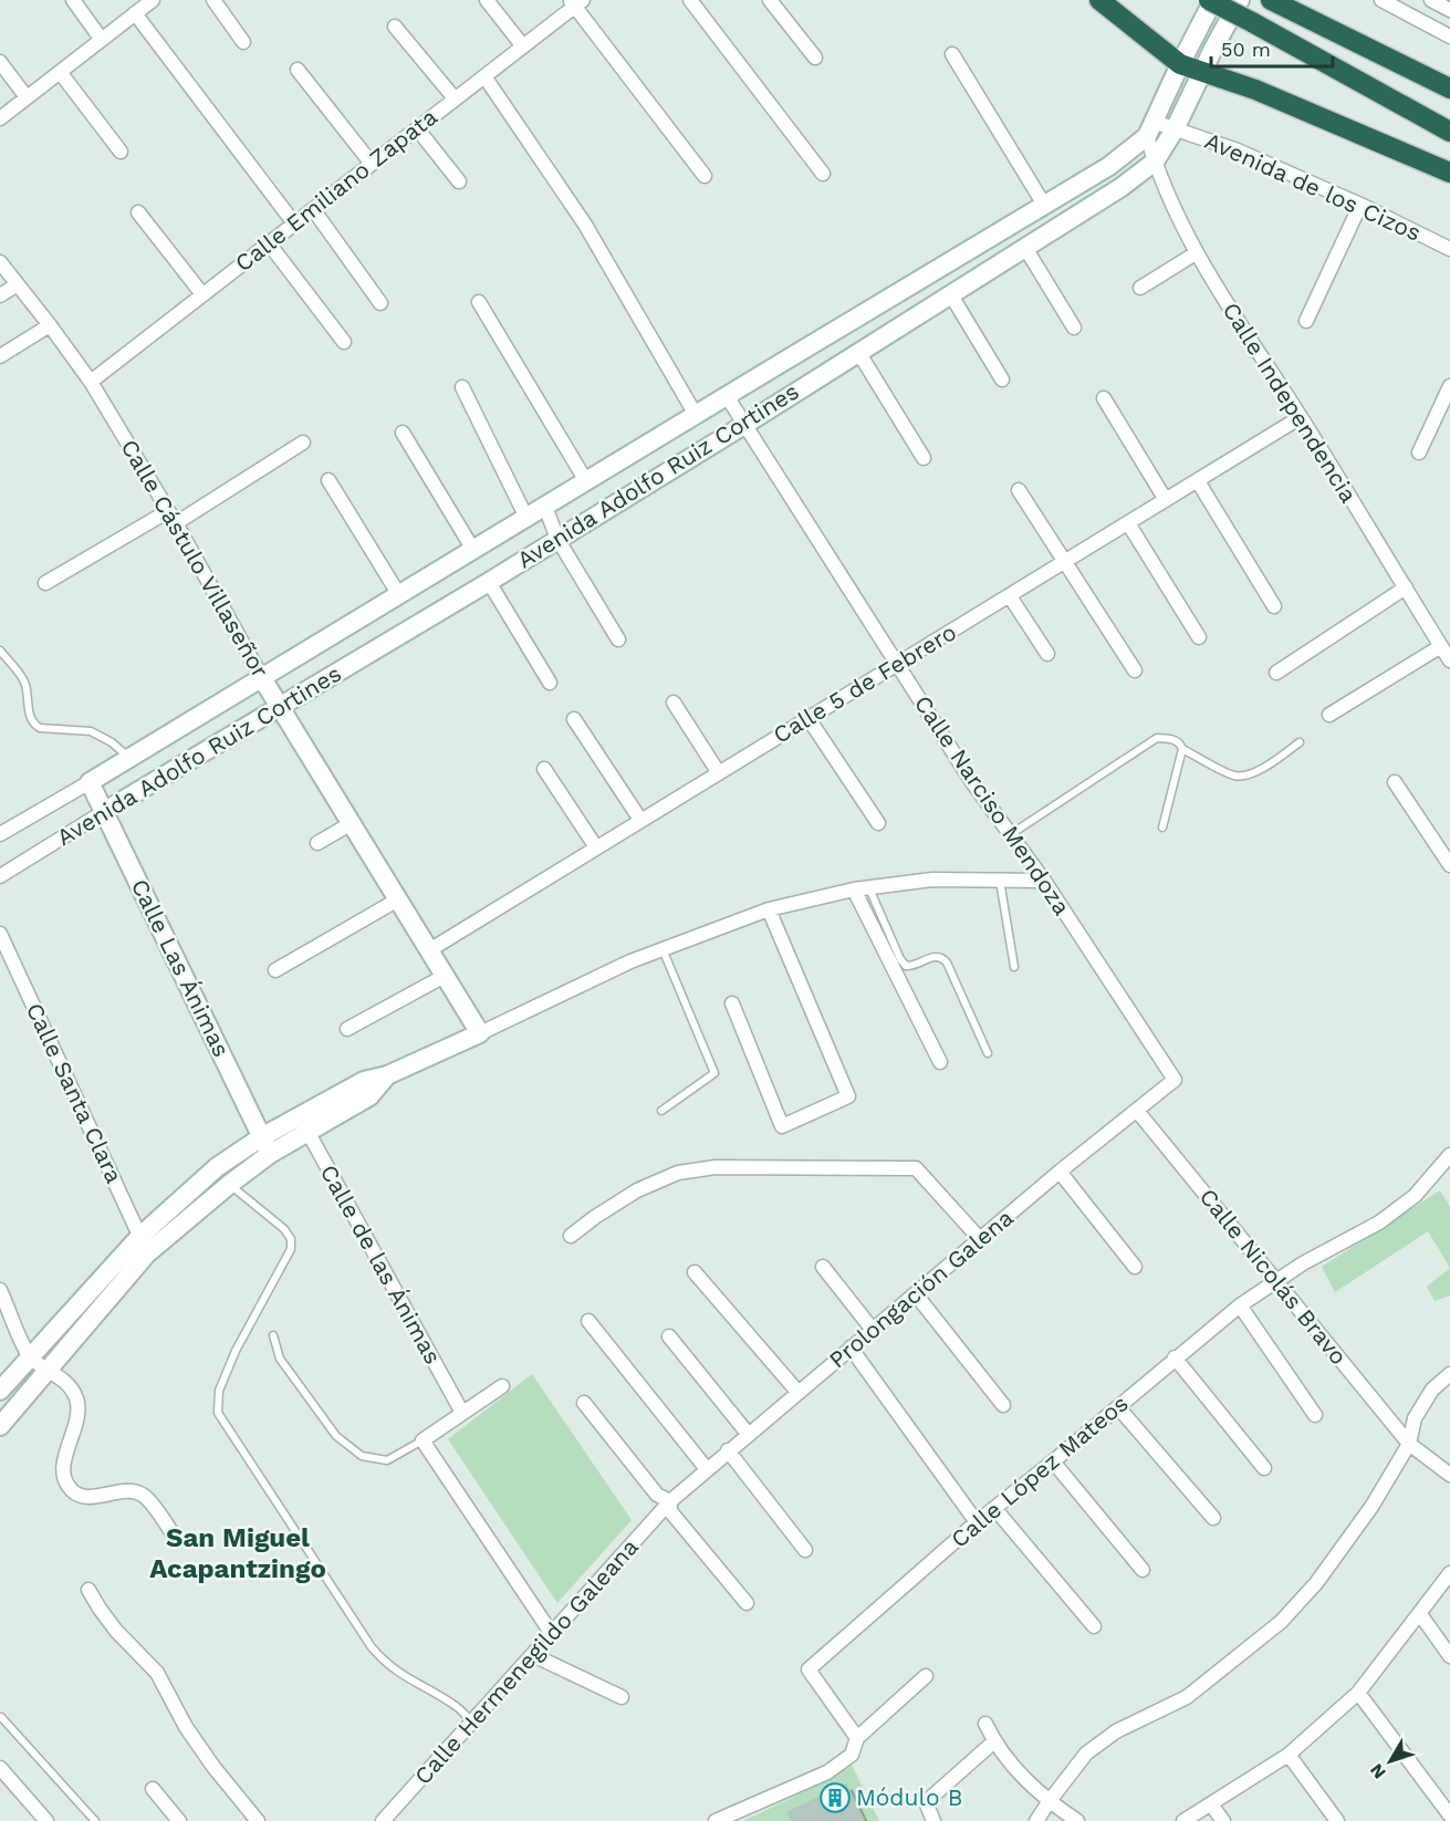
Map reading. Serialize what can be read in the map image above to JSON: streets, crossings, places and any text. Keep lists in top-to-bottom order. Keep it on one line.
{"streets":{"street":["Avenida de los Cizos","Calle Emiliano Zapata","Calle Independencia","Avenida Adolfo Ruiz Cortines","Calle Cástulo Villaseñor","Calle 5 de Febrero","Calle Narciso Mendoza","Calle Las Ánimas","Calle Santa Clara","Calle de las Ánimas","Calle Nicolás Bravo","Prolongación Galena","Calle López Mateos","Calle Hermenegildo Galeana"]},"crossings":[["Avenida de los Cizos","Calle Independencia"],["Avenida de los Cizos","Avenida Adolfo Ruiz Cortines"],["Calle Emiliano Zapata","Calle Cástulo Villaseñor"],["Calle Independencia","Avenida Adolfo Ruiz Cortines"],["Calle Independencia","Calle 5 de Febrero"],["Avenida Adolfo Ruiz Cortines","Calle Cástulo Villaseñor"],["Avenida Adolfo Ruiz Cortines","Calle Narciso Mendoza"],["Avenida Adolfo Ruiz Cortines","Calle Las Ánimas"],["Calle Cástulo Villaseñor","Calle 5 de Febrero"],["Calle 5 de Febrero","Calle Narciso Mendoza"],["Calle Narciso Mendoza","Prolongación Galena"],["Calle Nicolás Bravo","Prolongación Galena"],["Calle Nicolás Bravo","Calle López Mateos"],["Prolongación Galena","Calle Hermenegildo Galeana"]],"districts":["San Miguel Acapantzingo"],"places":{"building":["Módulo B"]},"scale_bar":"50 m","north":"bottom left"}
